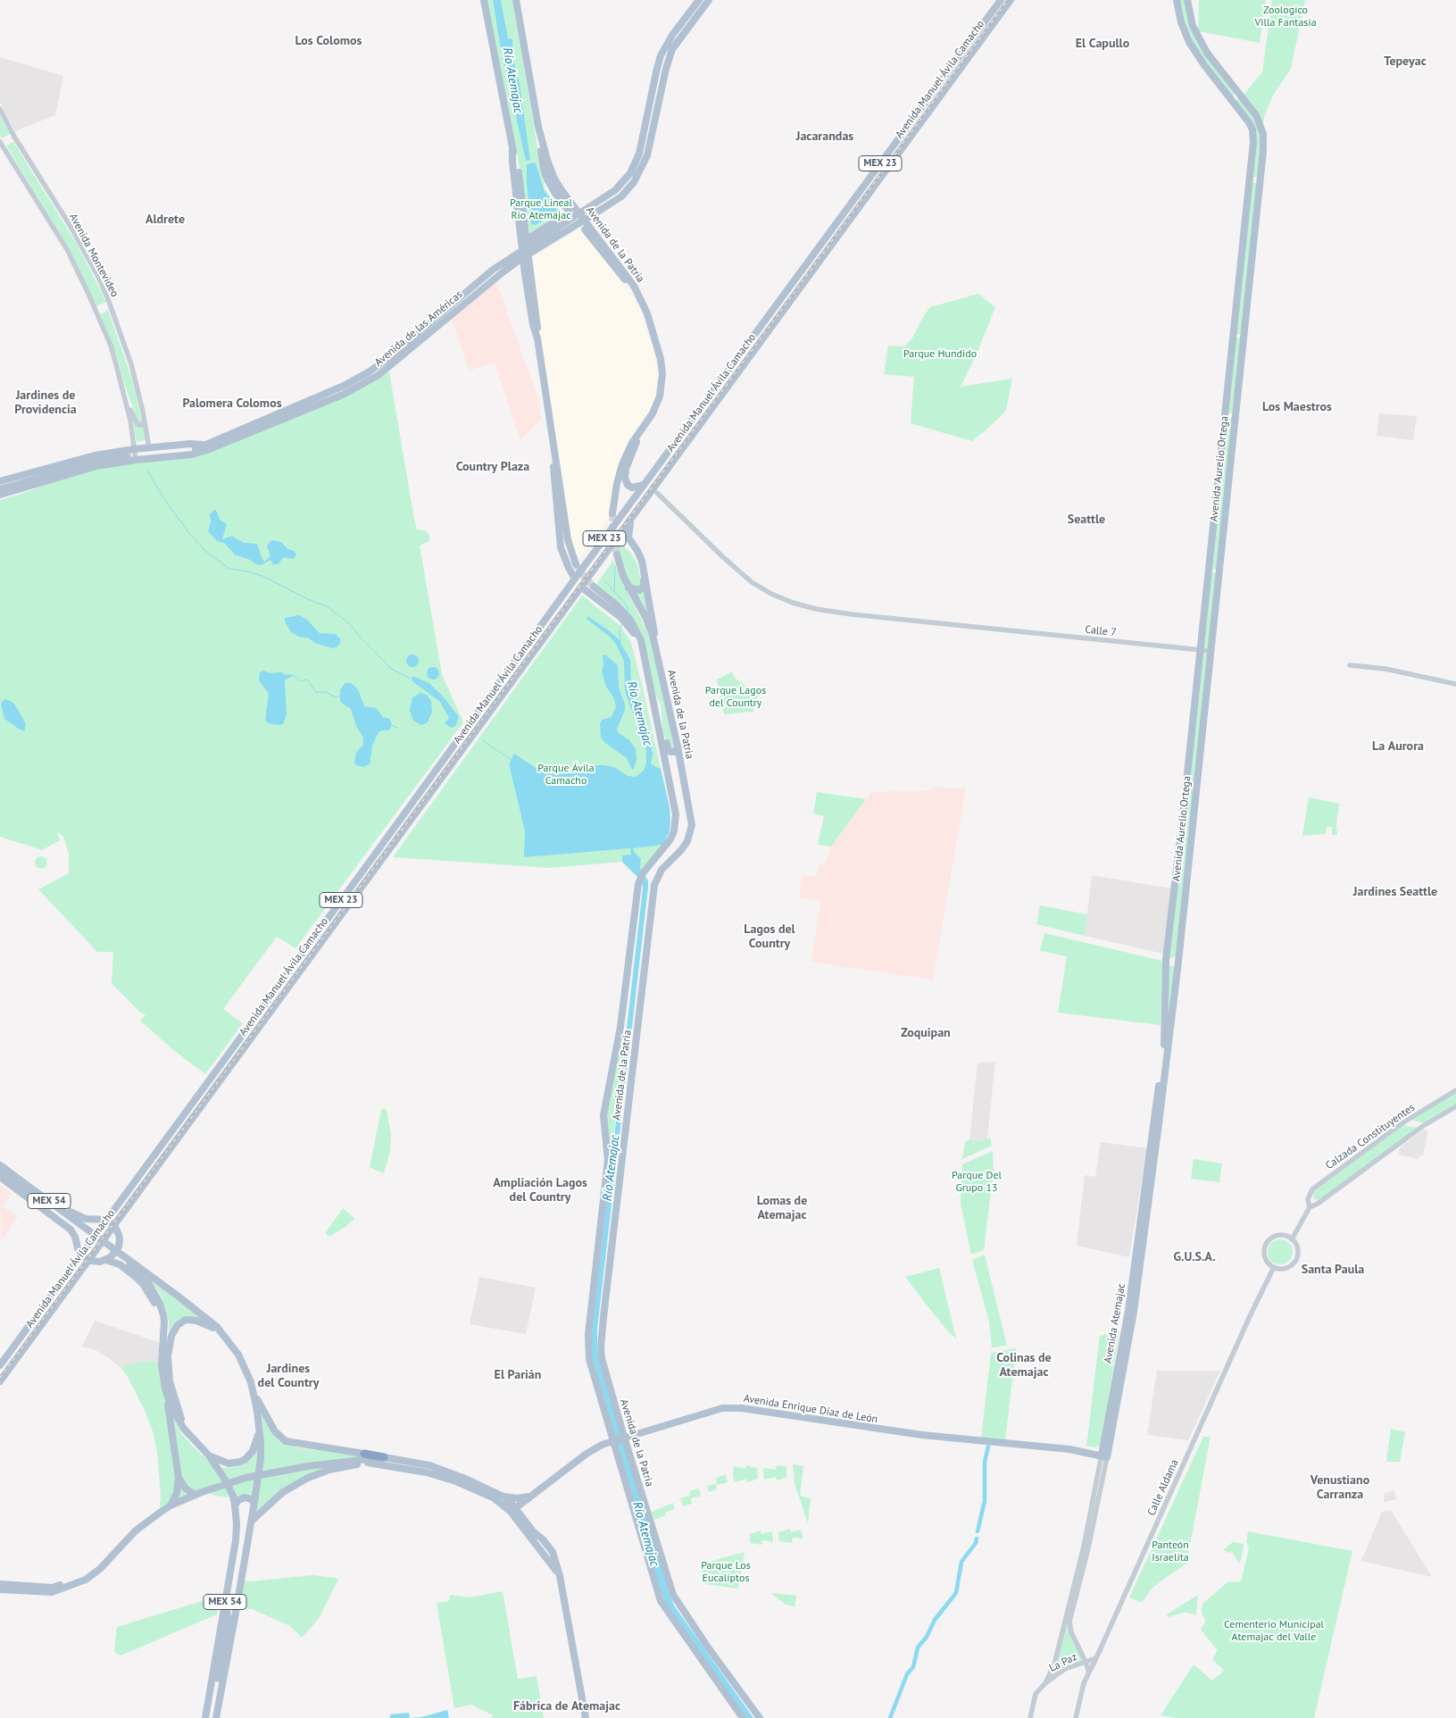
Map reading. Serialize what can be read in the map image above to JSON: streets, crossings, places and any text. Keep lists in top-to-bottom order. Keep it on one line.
{"streets":{"main road":["Avenida Manuel Ávila Camacho","MEX 23","Avenida de la Patria","Avenida de las Américas","Avenida Aurelio Ortega","MEX 54","Avenida Atemajac","Avenida Enrique Díaz de León"],"street":["Avenida Montevideo","Calle 7","Calzada Constituyentes","Calle Aldama","La Paz"]},"crossings":[["Avenida de la Patria","Avenida de las Américas"],["Avenida de la Patria","Avenida Enrique Díaz de León"],["Avenida Montevideo","Avenida de las Américas"],["Avenida Aurelio Ortega","Calle 7"],["Avenida Aurelio Ortega","Avenida Atemajac"],["Calzada Constituyentes","Calle Aldama"],["Avenida Atemajac","Avenida Enrique Díaz de León"],["Avenida Atemajac","Calle Aldama"],["Avenida Atemajac","La Paz"],["Calle Aldama","La Paz"]],"districts":["Los Colomos","El Capullo","Tepeyac","Jacarandas","Aldrete","Jardines de Providencia","Palomera Colomos","Los Maestros","Country Plaza","Seattle","La Aurora","Jardines Seattle","Lagos del Country","Zoquipan","Ampliación Lagos del Country","Lomas de Atemajac","G.U.S.A.","Santa Paula","Colinas de Atemajac","Jardines del Country","El Parián","Venustiano Carranza","Fábrica de Atemajac"],"water":["Río Atemajac"],"parks":["Zoologico Villa Fantasía","Parque Lineal Rio Atemajac","Parque Hundido","Parque Lagos del Country","Parque Ávila Camacho","Parque Del Grupo 13","Panteón Israelita","Parque Los Eucaliptos","Cementerio Municipal Atemajac del Valle"]}
